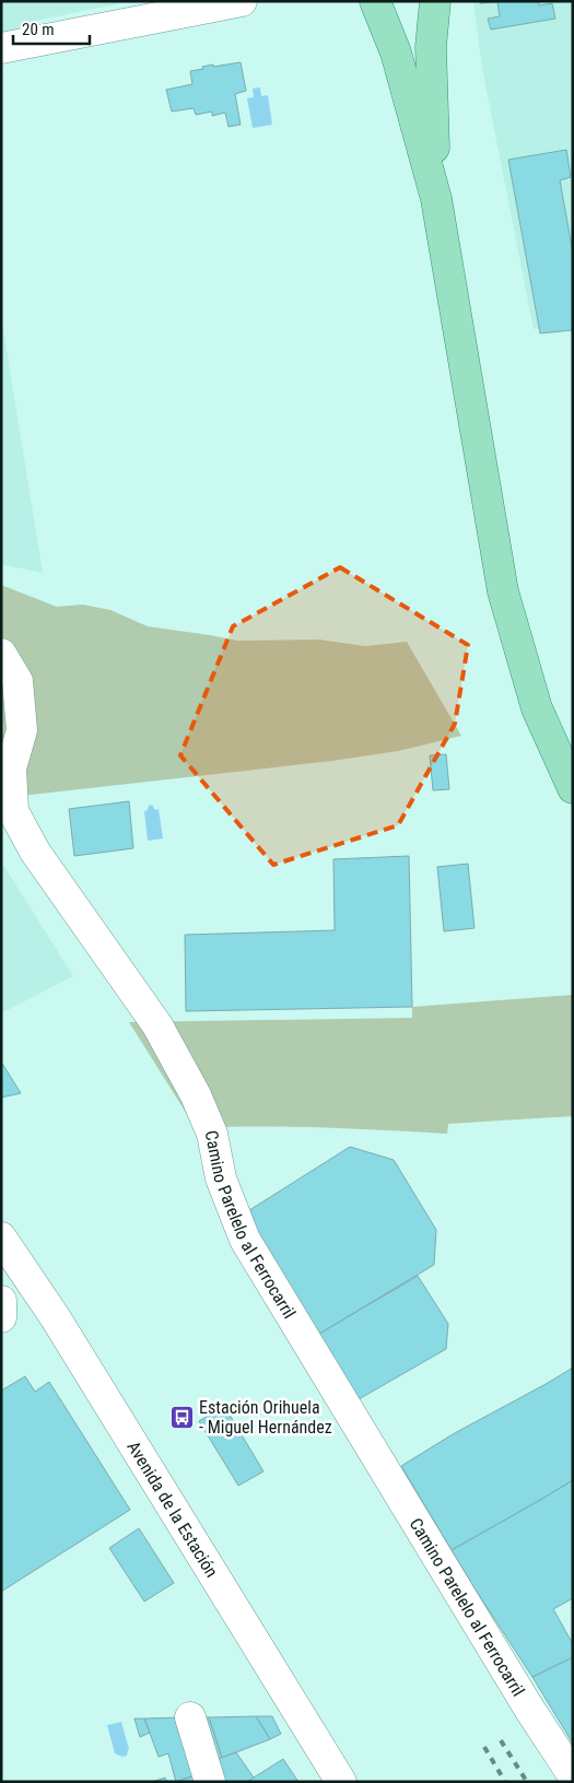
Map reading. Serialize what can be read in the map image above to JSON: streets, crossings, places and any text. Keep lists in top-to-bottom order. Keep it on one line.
{"streets":{"street":["Camino Parelelo al Ferrocarril","Avenida de la Estación"]},"places":{"bus stop":["Estación Orihuela - Miguel Hernández"]},"scale_bar":"20 m"}
